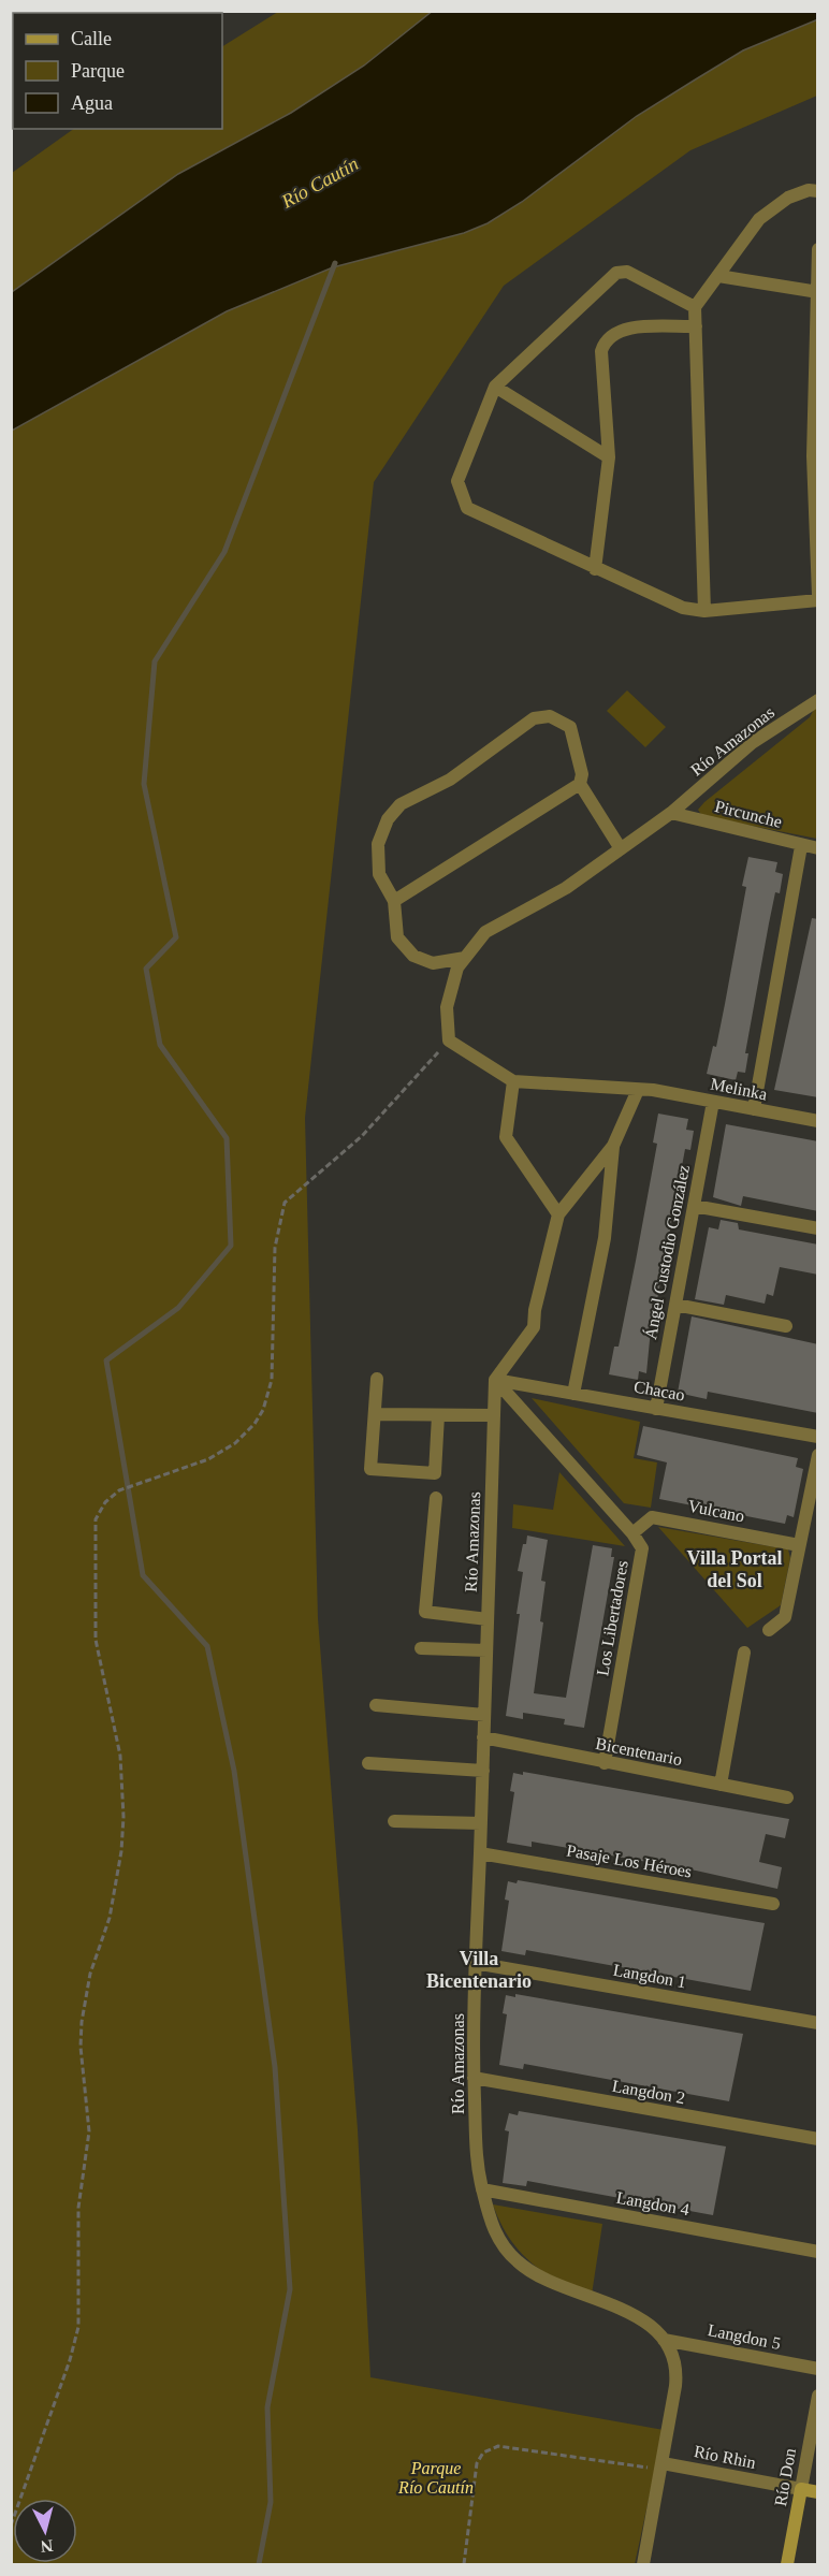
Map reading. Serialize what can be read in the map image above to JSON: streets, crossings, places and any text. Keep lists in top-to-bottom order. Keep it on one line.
{"streets":{"street":["Río Amazonas","Pircunche","Melinka","Ángel Custodio González","Chacao","Vulcano","Los Libertadores","Bicentenario","Pasaje Los Héroes","Langdon 1","Langdon 2","Langdon 4","Langdon 5","Río Rhin","Río Don"]},"crossings":[["Río Amazonas","Pircunche"],["Río Amazonas","Chacao"],["Río Amazonas","Los Libertadores"],["Río Amazonas","Bicentenario"],["Río Amazonas","Pasaje Los Héroes"],["Río Amazonas","Langdon 1"],["Río Amazonas","Langdon 2"],["Río Amazonas","Langdon 4"],["Río Amazonas","Langdon 5"],["Río Amazonas","Río Rhin"],["Melinka","Ángel Custodio González"],["Ángel Custodio González","Chacao"],["Chacao","Los Libertadores"],["Vulcano","Los Libertadores"],["Los Libertadores","Bicentenario"],["Río Rhin","Río Don"]],"districts":["Villa Portal del Sol","Villa Bicentenario"],"water":["Río Cautín"],"parks":["Parque Río Cautín"],"legend":["Calle","Parque","Agua"],"north":"bottom"}
